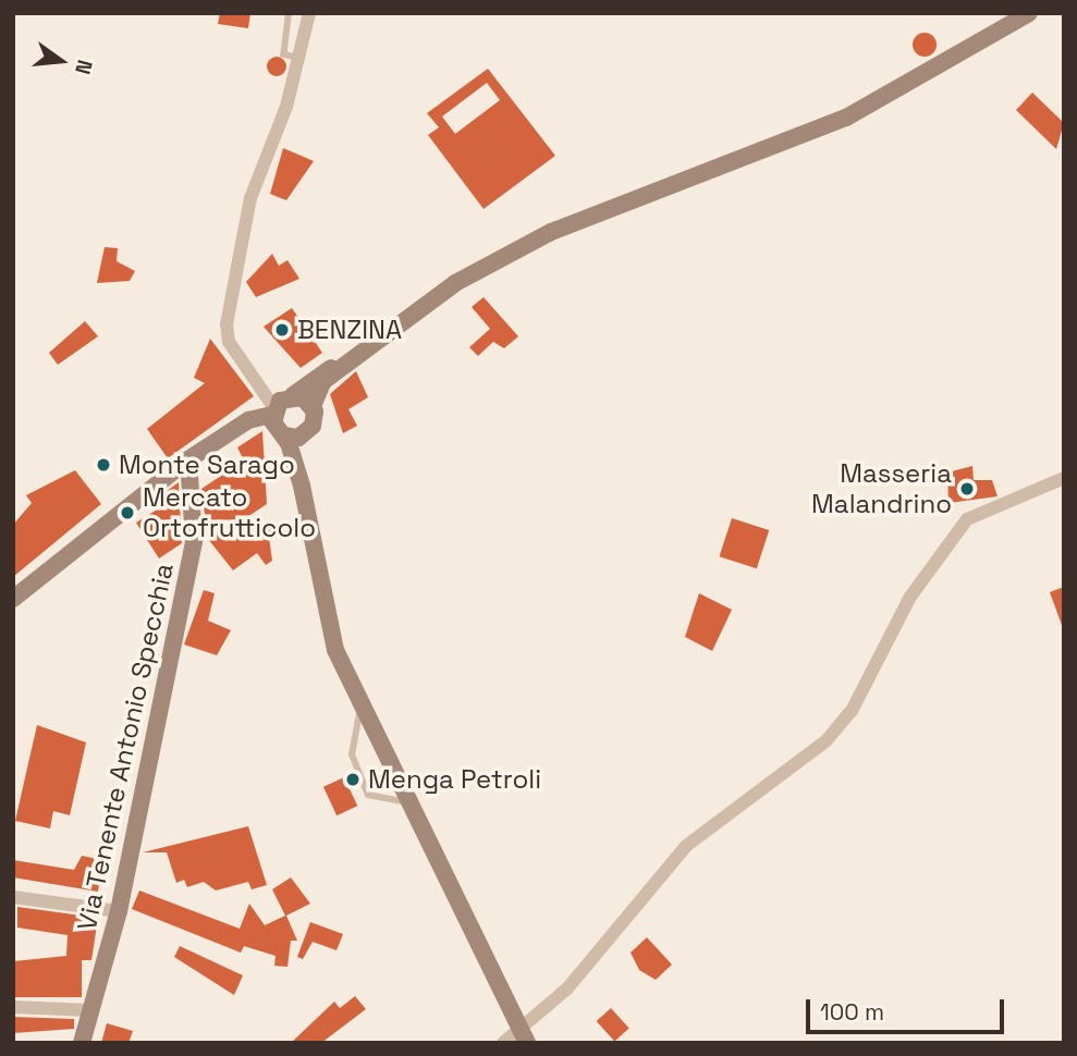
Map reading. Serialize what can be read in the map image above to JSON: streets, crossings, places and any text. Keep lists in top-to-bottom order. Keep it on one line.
{"streets":{"main road":["Via Tenente Antonio Specchia"]},"places":["BENZINA","Monte Sarago","Masseria Malandrino","Mercato Ortofrutticolo","Menga Petroli"],"scale_bar":"100 m","north":"right"}
